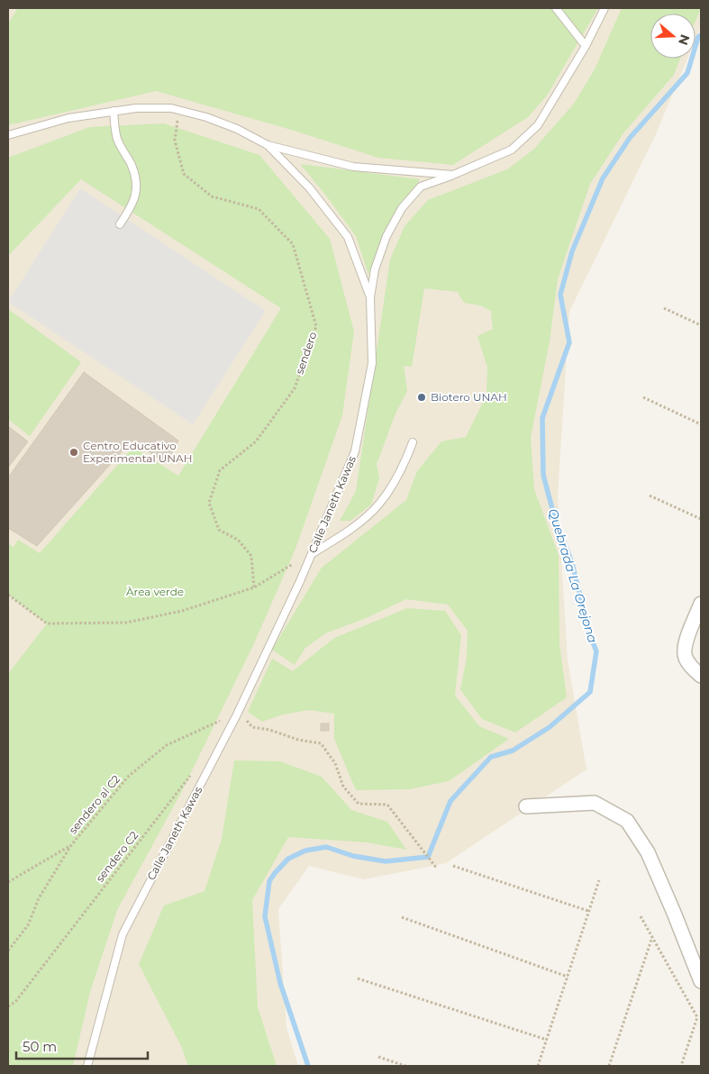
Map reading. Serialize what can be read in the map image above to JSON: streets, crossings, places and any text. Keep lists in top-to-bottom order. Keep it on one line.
{"streets":{"lane":["Calle Janeth Kawas"],"path":["sendero","sendero al C2","sendero C2"]},"crossings":[["sendero","Calle Janeth Kawas"],["Calle Janeth Kawas","sendero al C2"]],"water":["Quebrada La Orejona"],"parks":["Àrea verde"],"places":["Biotero UNAH","Centro Educativo Experimental UNAH"],"scale_bar":"50 m","north":"right"}
